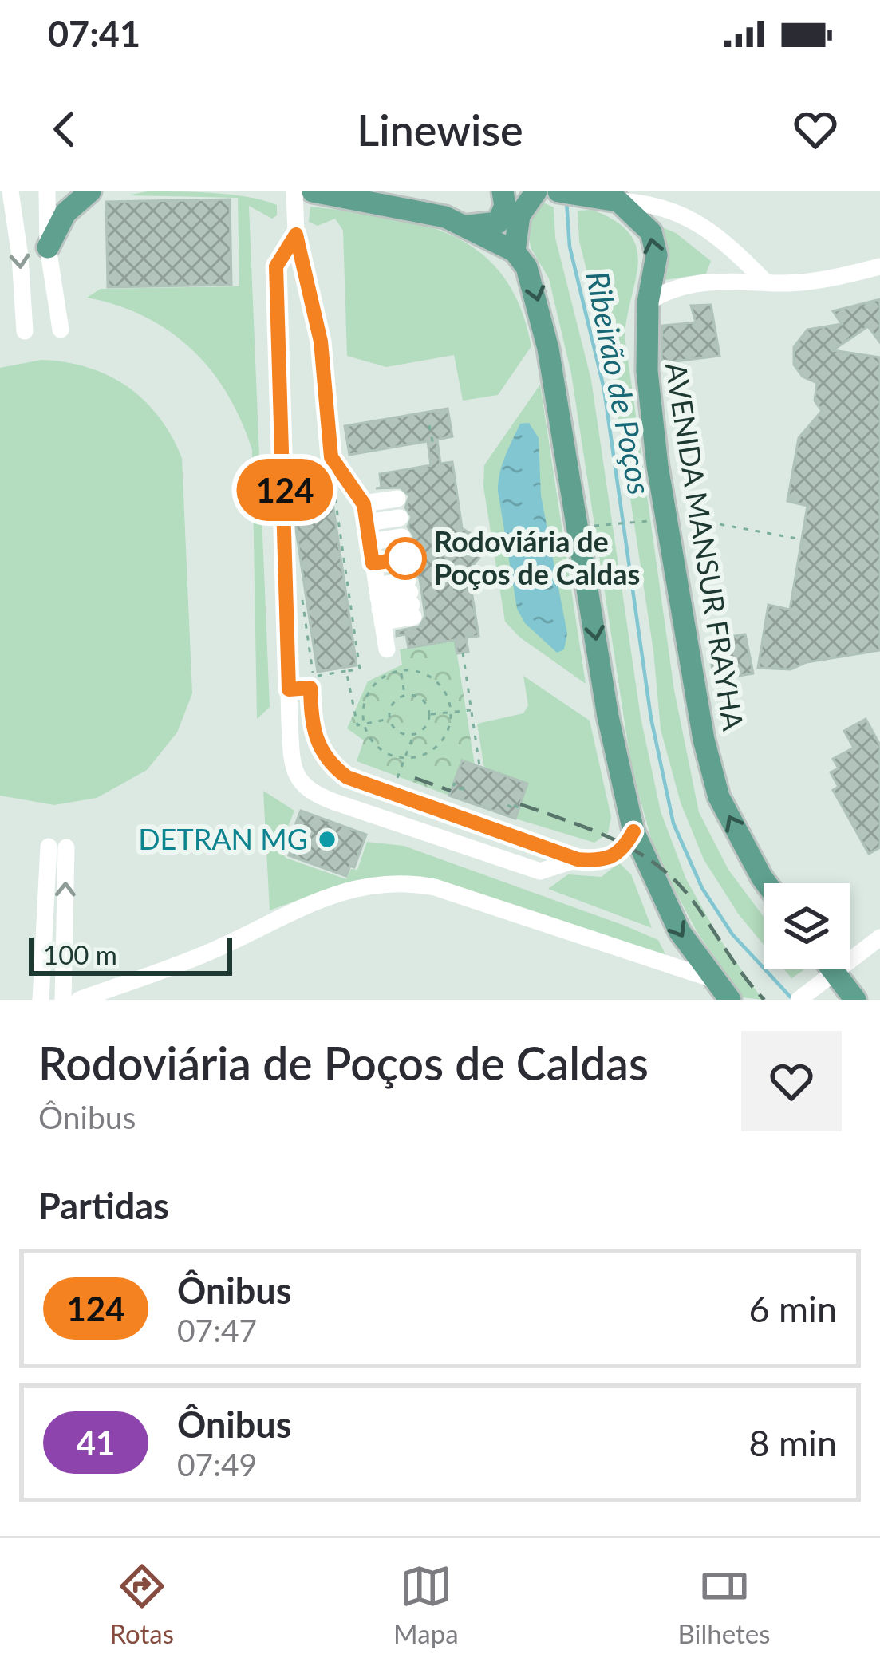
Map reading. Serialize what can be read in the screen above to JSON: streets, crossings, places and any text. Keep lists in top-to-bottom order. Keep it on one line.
{"streets":{"main road":["AVENIDA MANSUR FRAYHA"]},"water":["Ribeirão de Poços"],"places":["Rodoviária de Poços de Caldas","DETRAN MG"],"lines":["bus line 124"],"scale_bar":"100 m","page":{"status":"07:41","header":"Linewise","on_map":"124","scale":"100 m","heading":[["Rodoviária de Poços de Caldas","Ônibus"],"Partidas"],"list":[{"mark":"124","name":"Ônibus","note":"07:47","value":"6 min"},{"mark":"41","name":"Ônibus","note":"07:49","value":"8 min"}],"tabs":["Rotas","Mapa","Bilhetes"]}}
